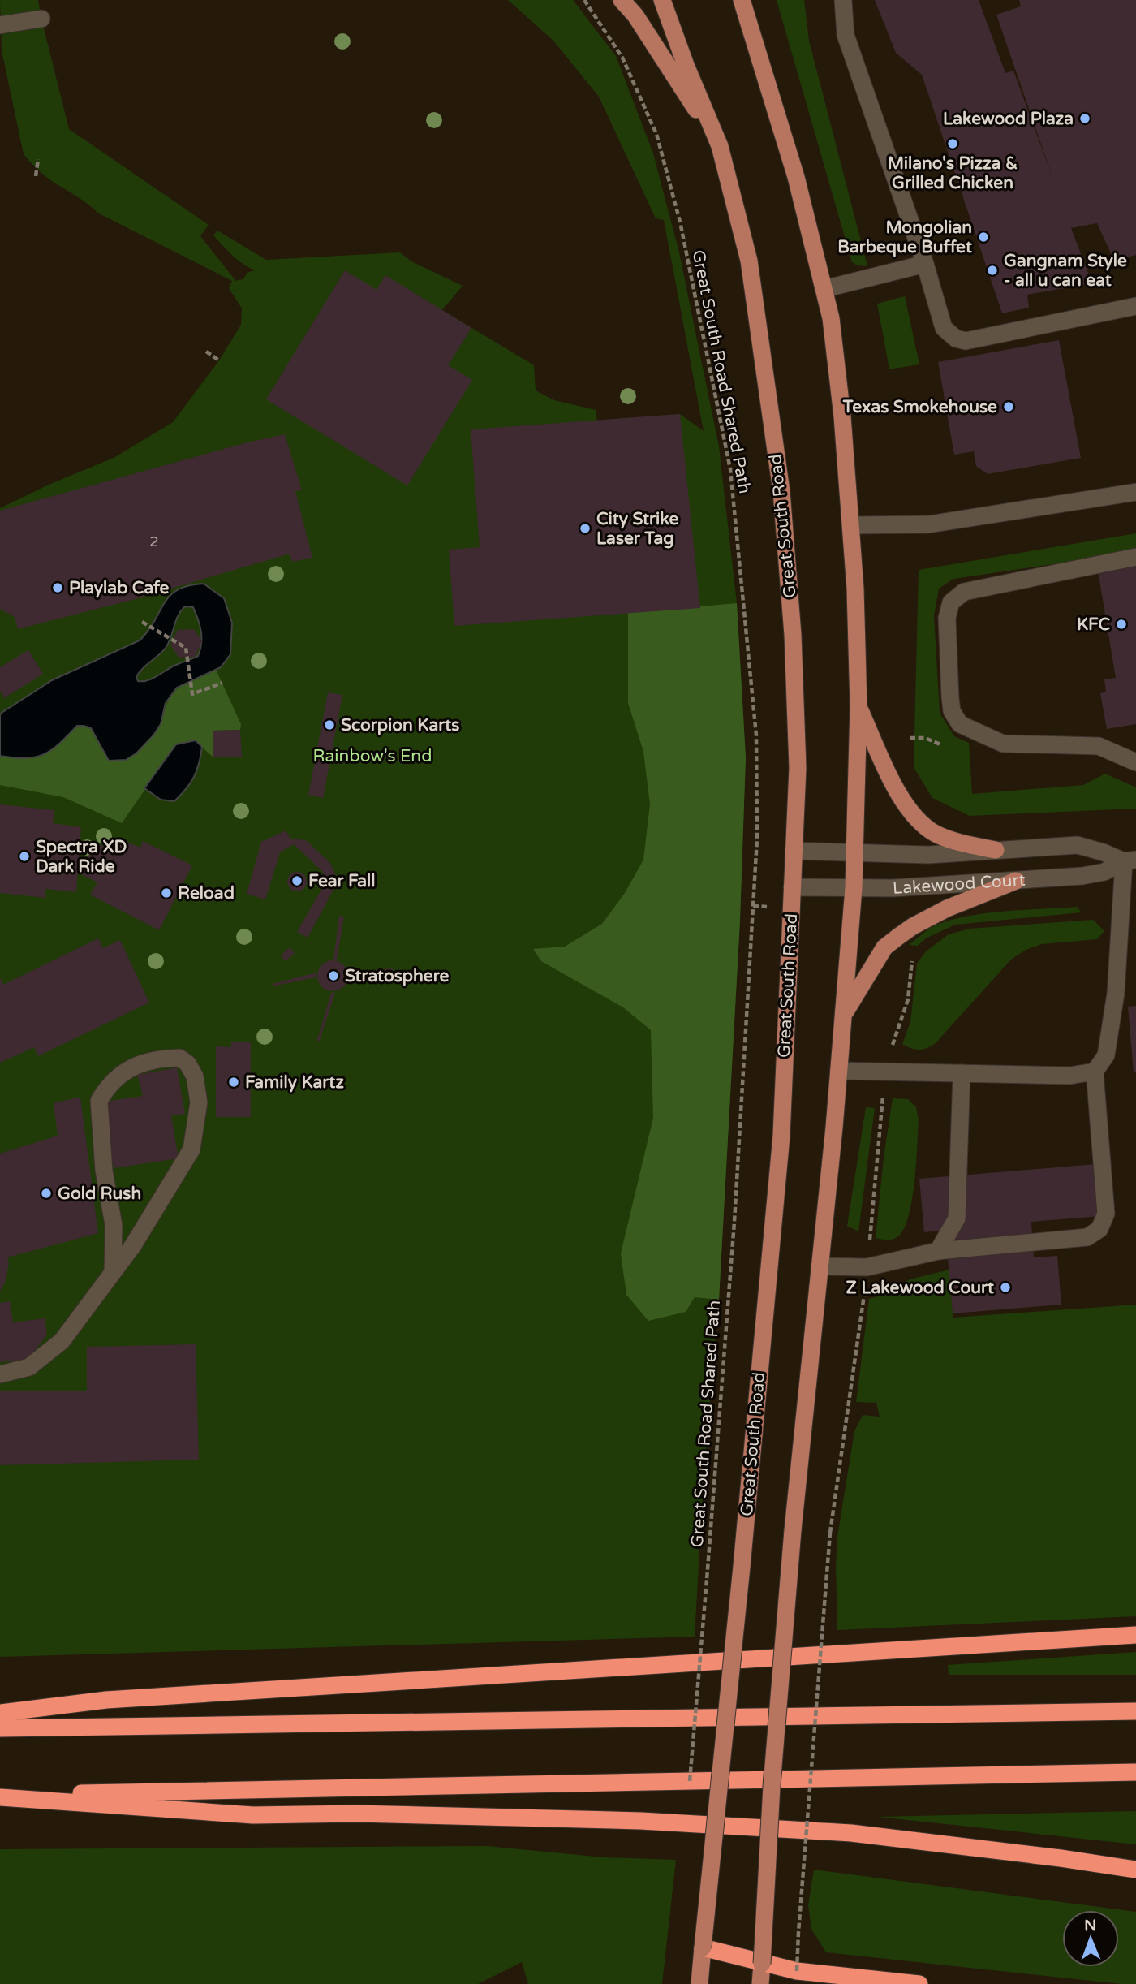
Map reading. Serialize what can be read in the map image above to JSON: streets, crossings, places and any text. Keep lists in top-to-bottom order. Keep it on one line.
{"streets":{"main road":["Great South Road"],"street":["Lakewood Court"],"path":["Great South Road Shared Path"]},"crossings":[["Great South Road","Lakewood Court"]],"parks":["Rainbow's End"],"places":["Lakewood Plaza","Milano's Pizza & Grilled Chicken","Mongolian Barbeque Buffet","Gangnam Style - all u can eat","Texas Smokehouse","City Strike Laser Tag","Playlab Cafe","KFC","Scorpion Karts","Spectra XD Dark Ride","Fear Fall","Reload","Stratosphere","Family Kartz","Gold Rush","Z Lakewood Court"],"house_numbers":["2"],"north":"top"}
